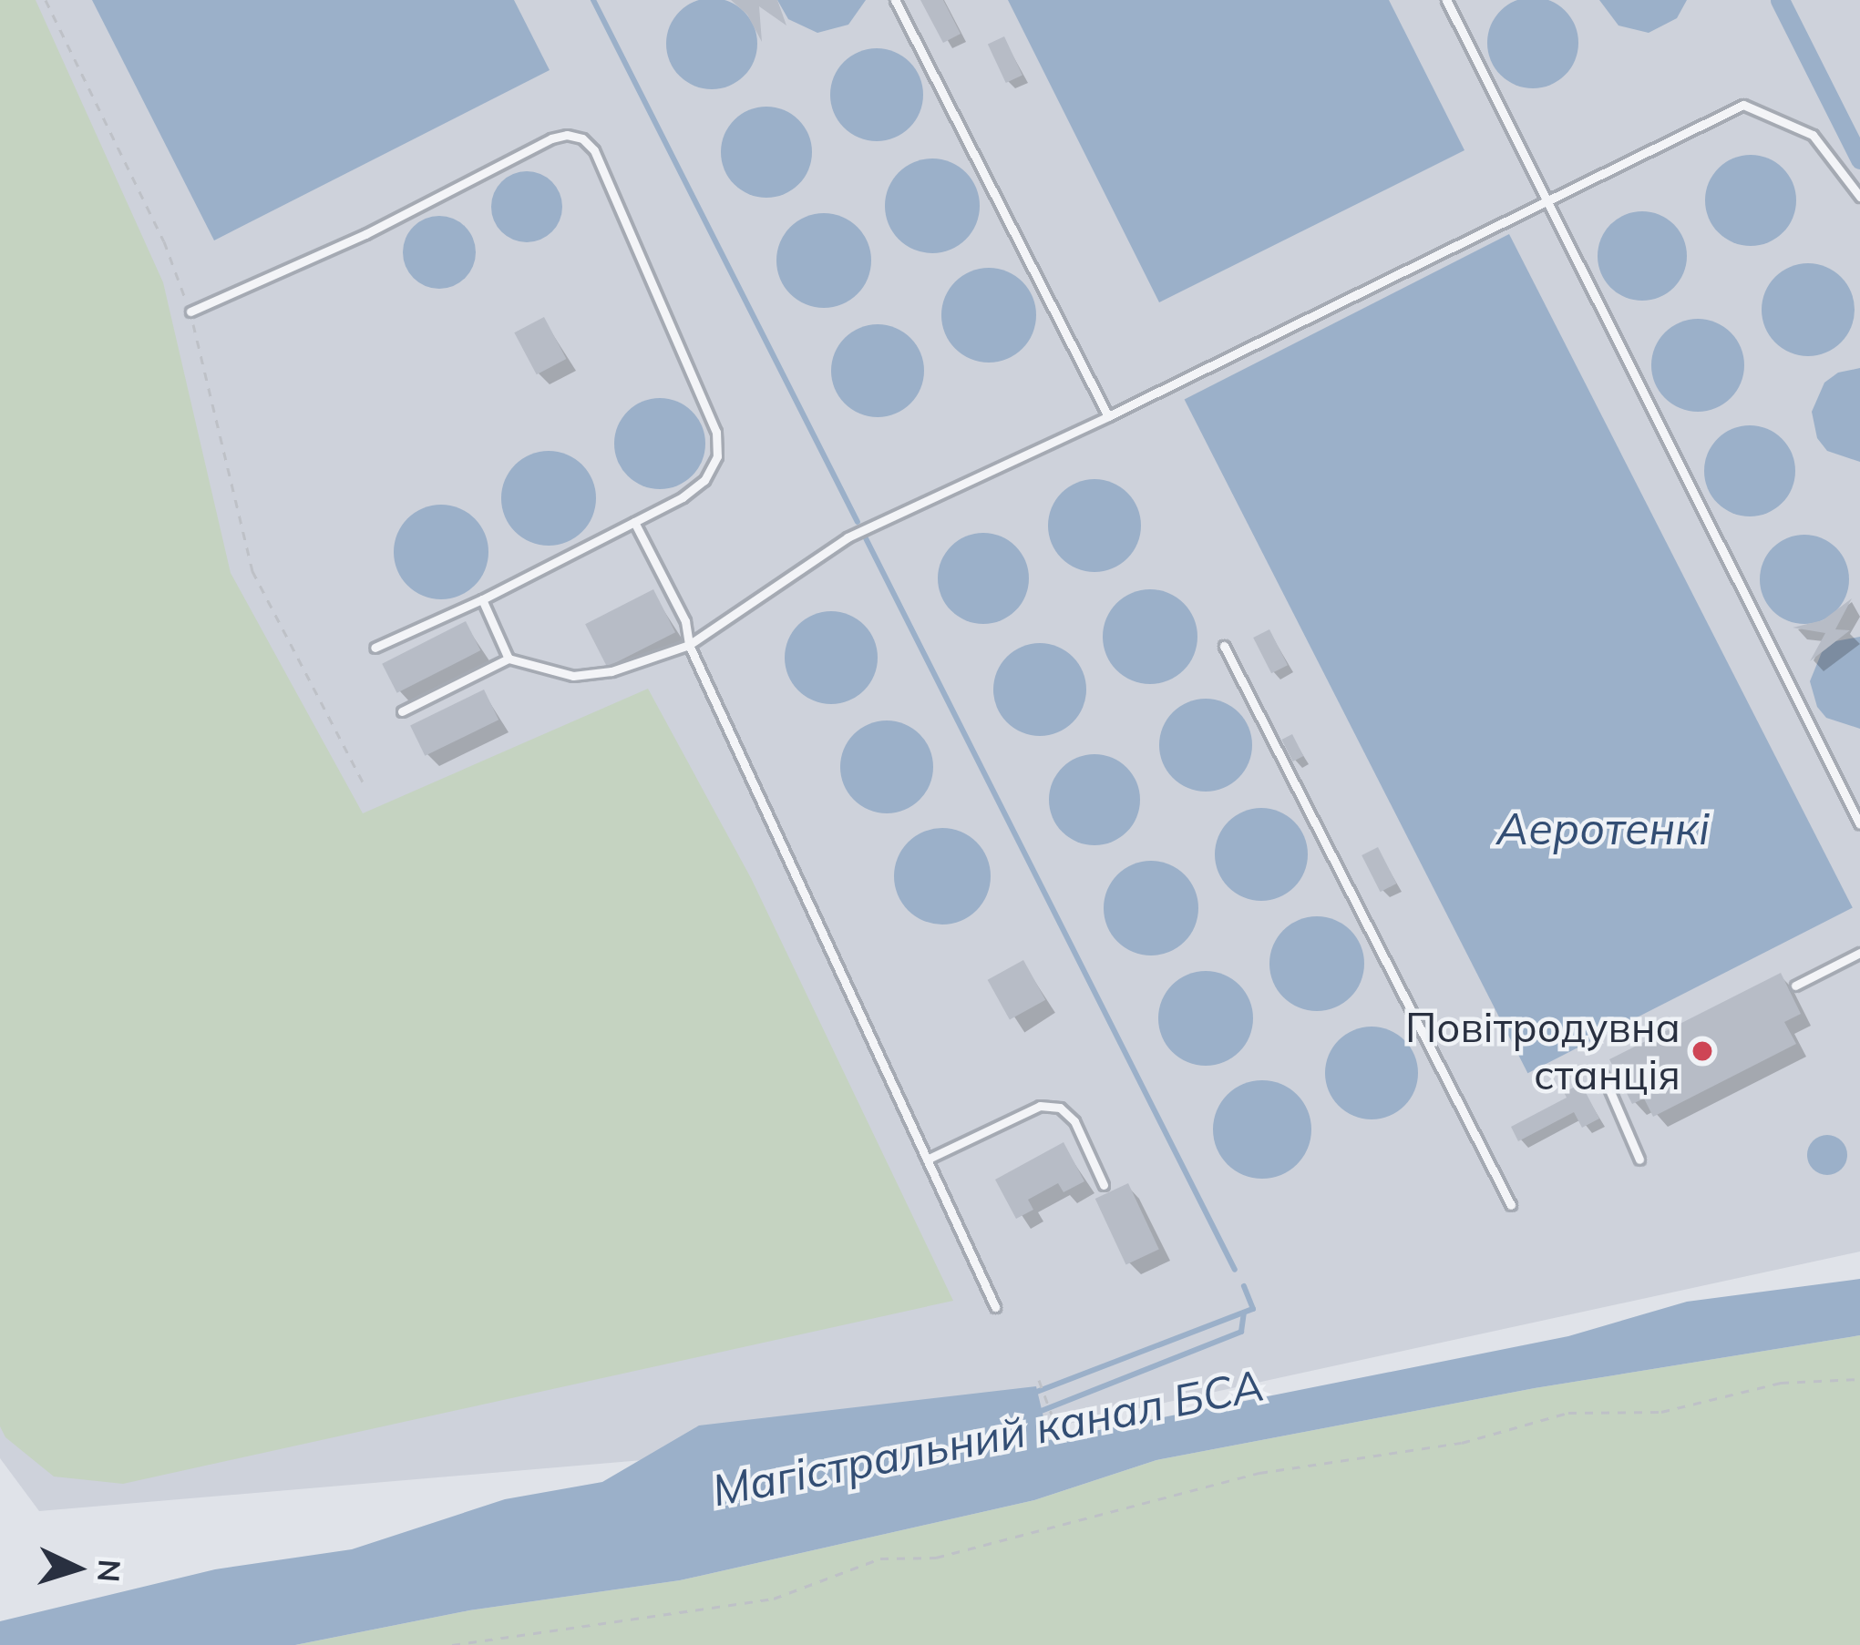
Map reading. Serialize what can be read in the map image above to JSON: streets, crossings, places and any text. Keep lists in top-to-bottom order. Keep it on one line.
{"water":["Аеротенкі","Магістральний канал БСА"],"places":["Повітродувна станція"],"north":"right"}
